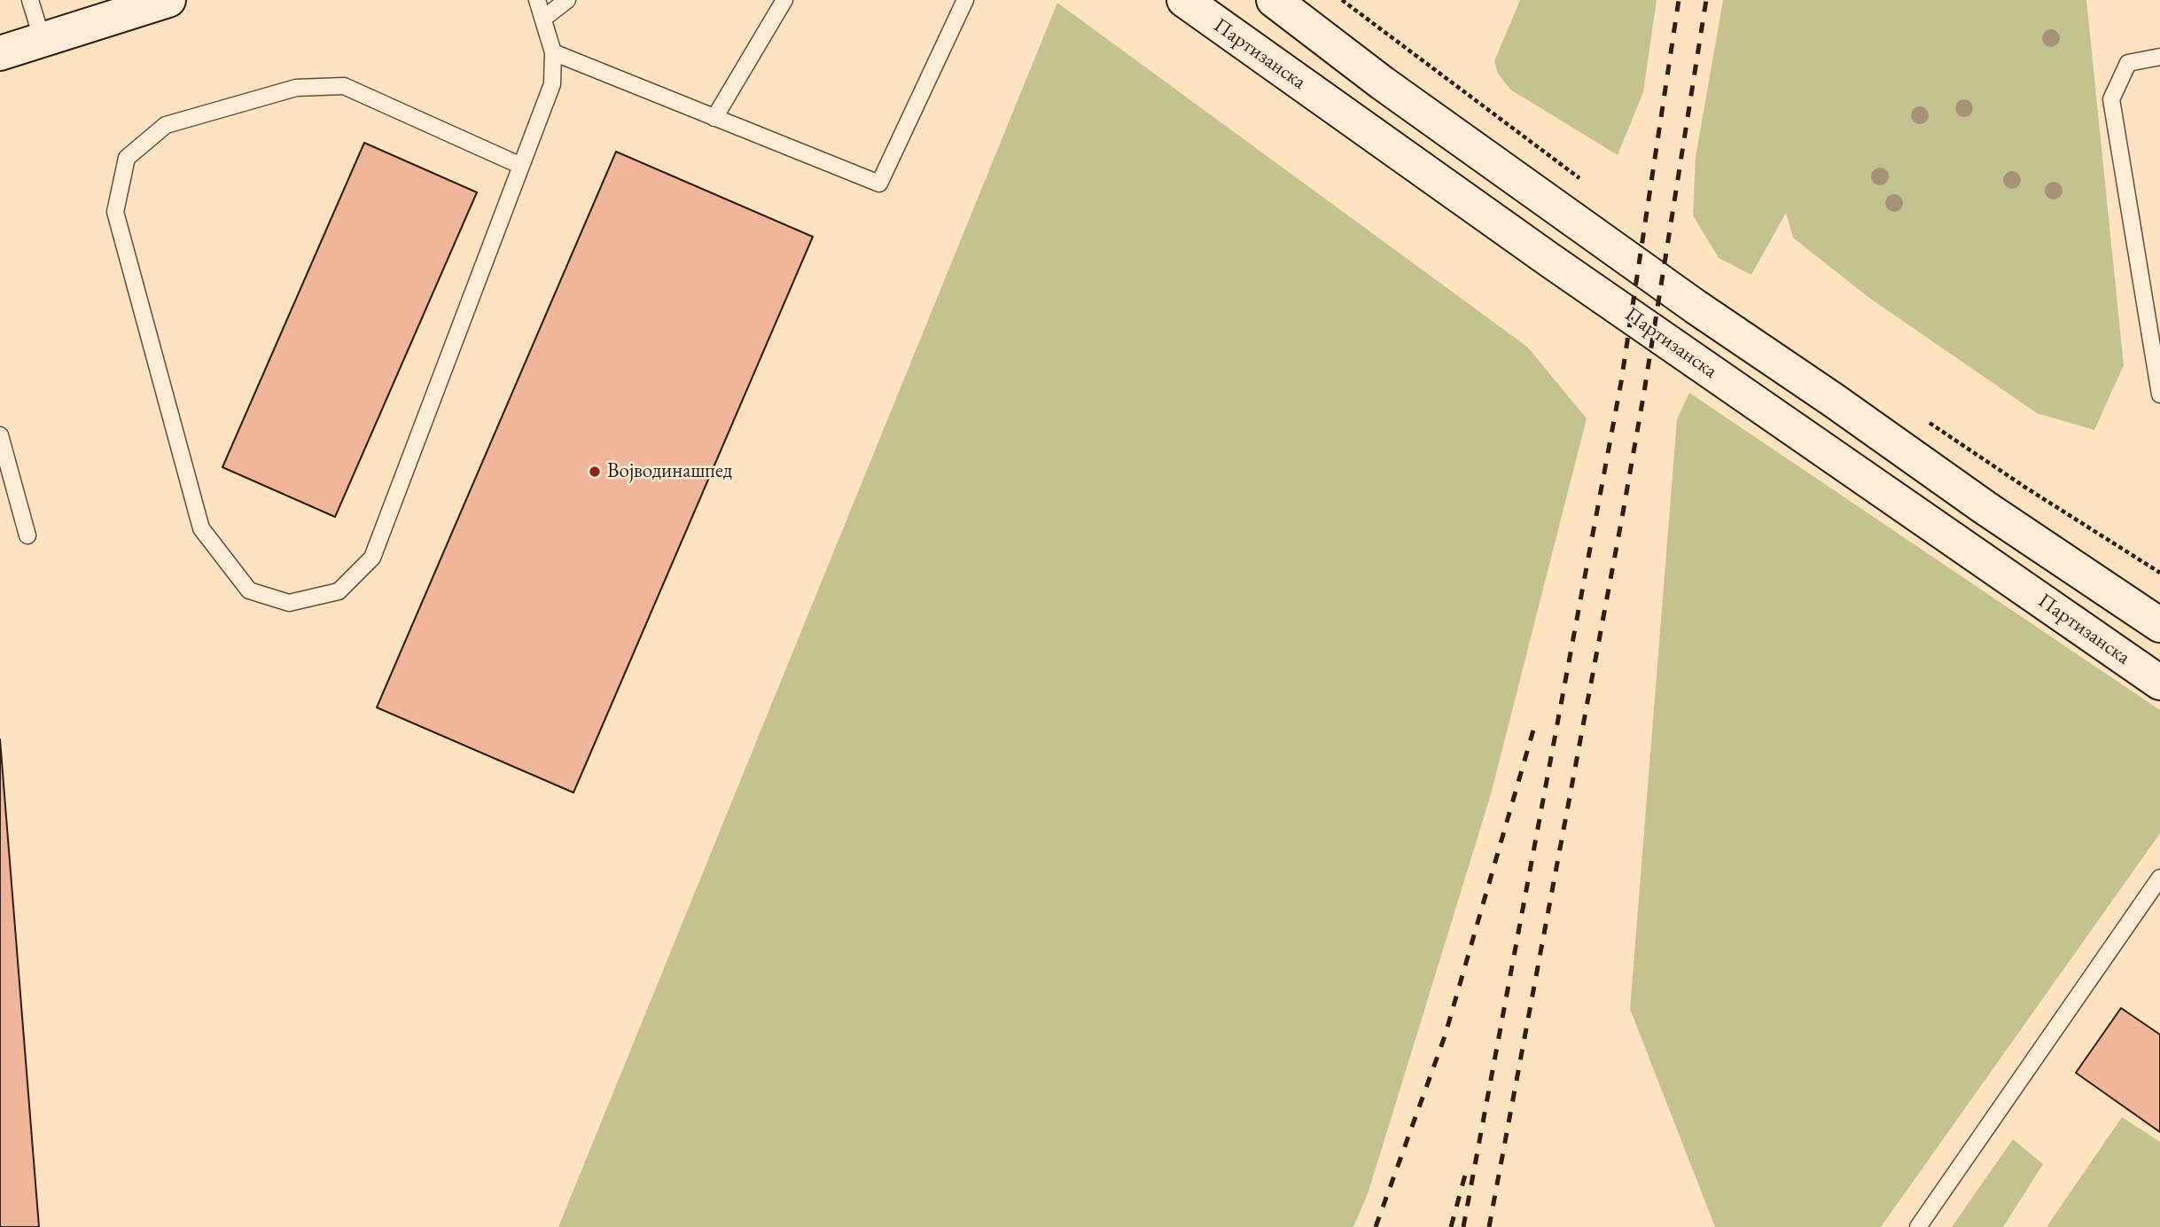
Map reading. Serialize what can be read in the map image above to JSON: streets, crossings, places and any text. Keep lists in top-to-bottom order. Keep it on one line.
{"streets":{"main road":["Партизанска"]},"places":["Војводинашпед"]}
